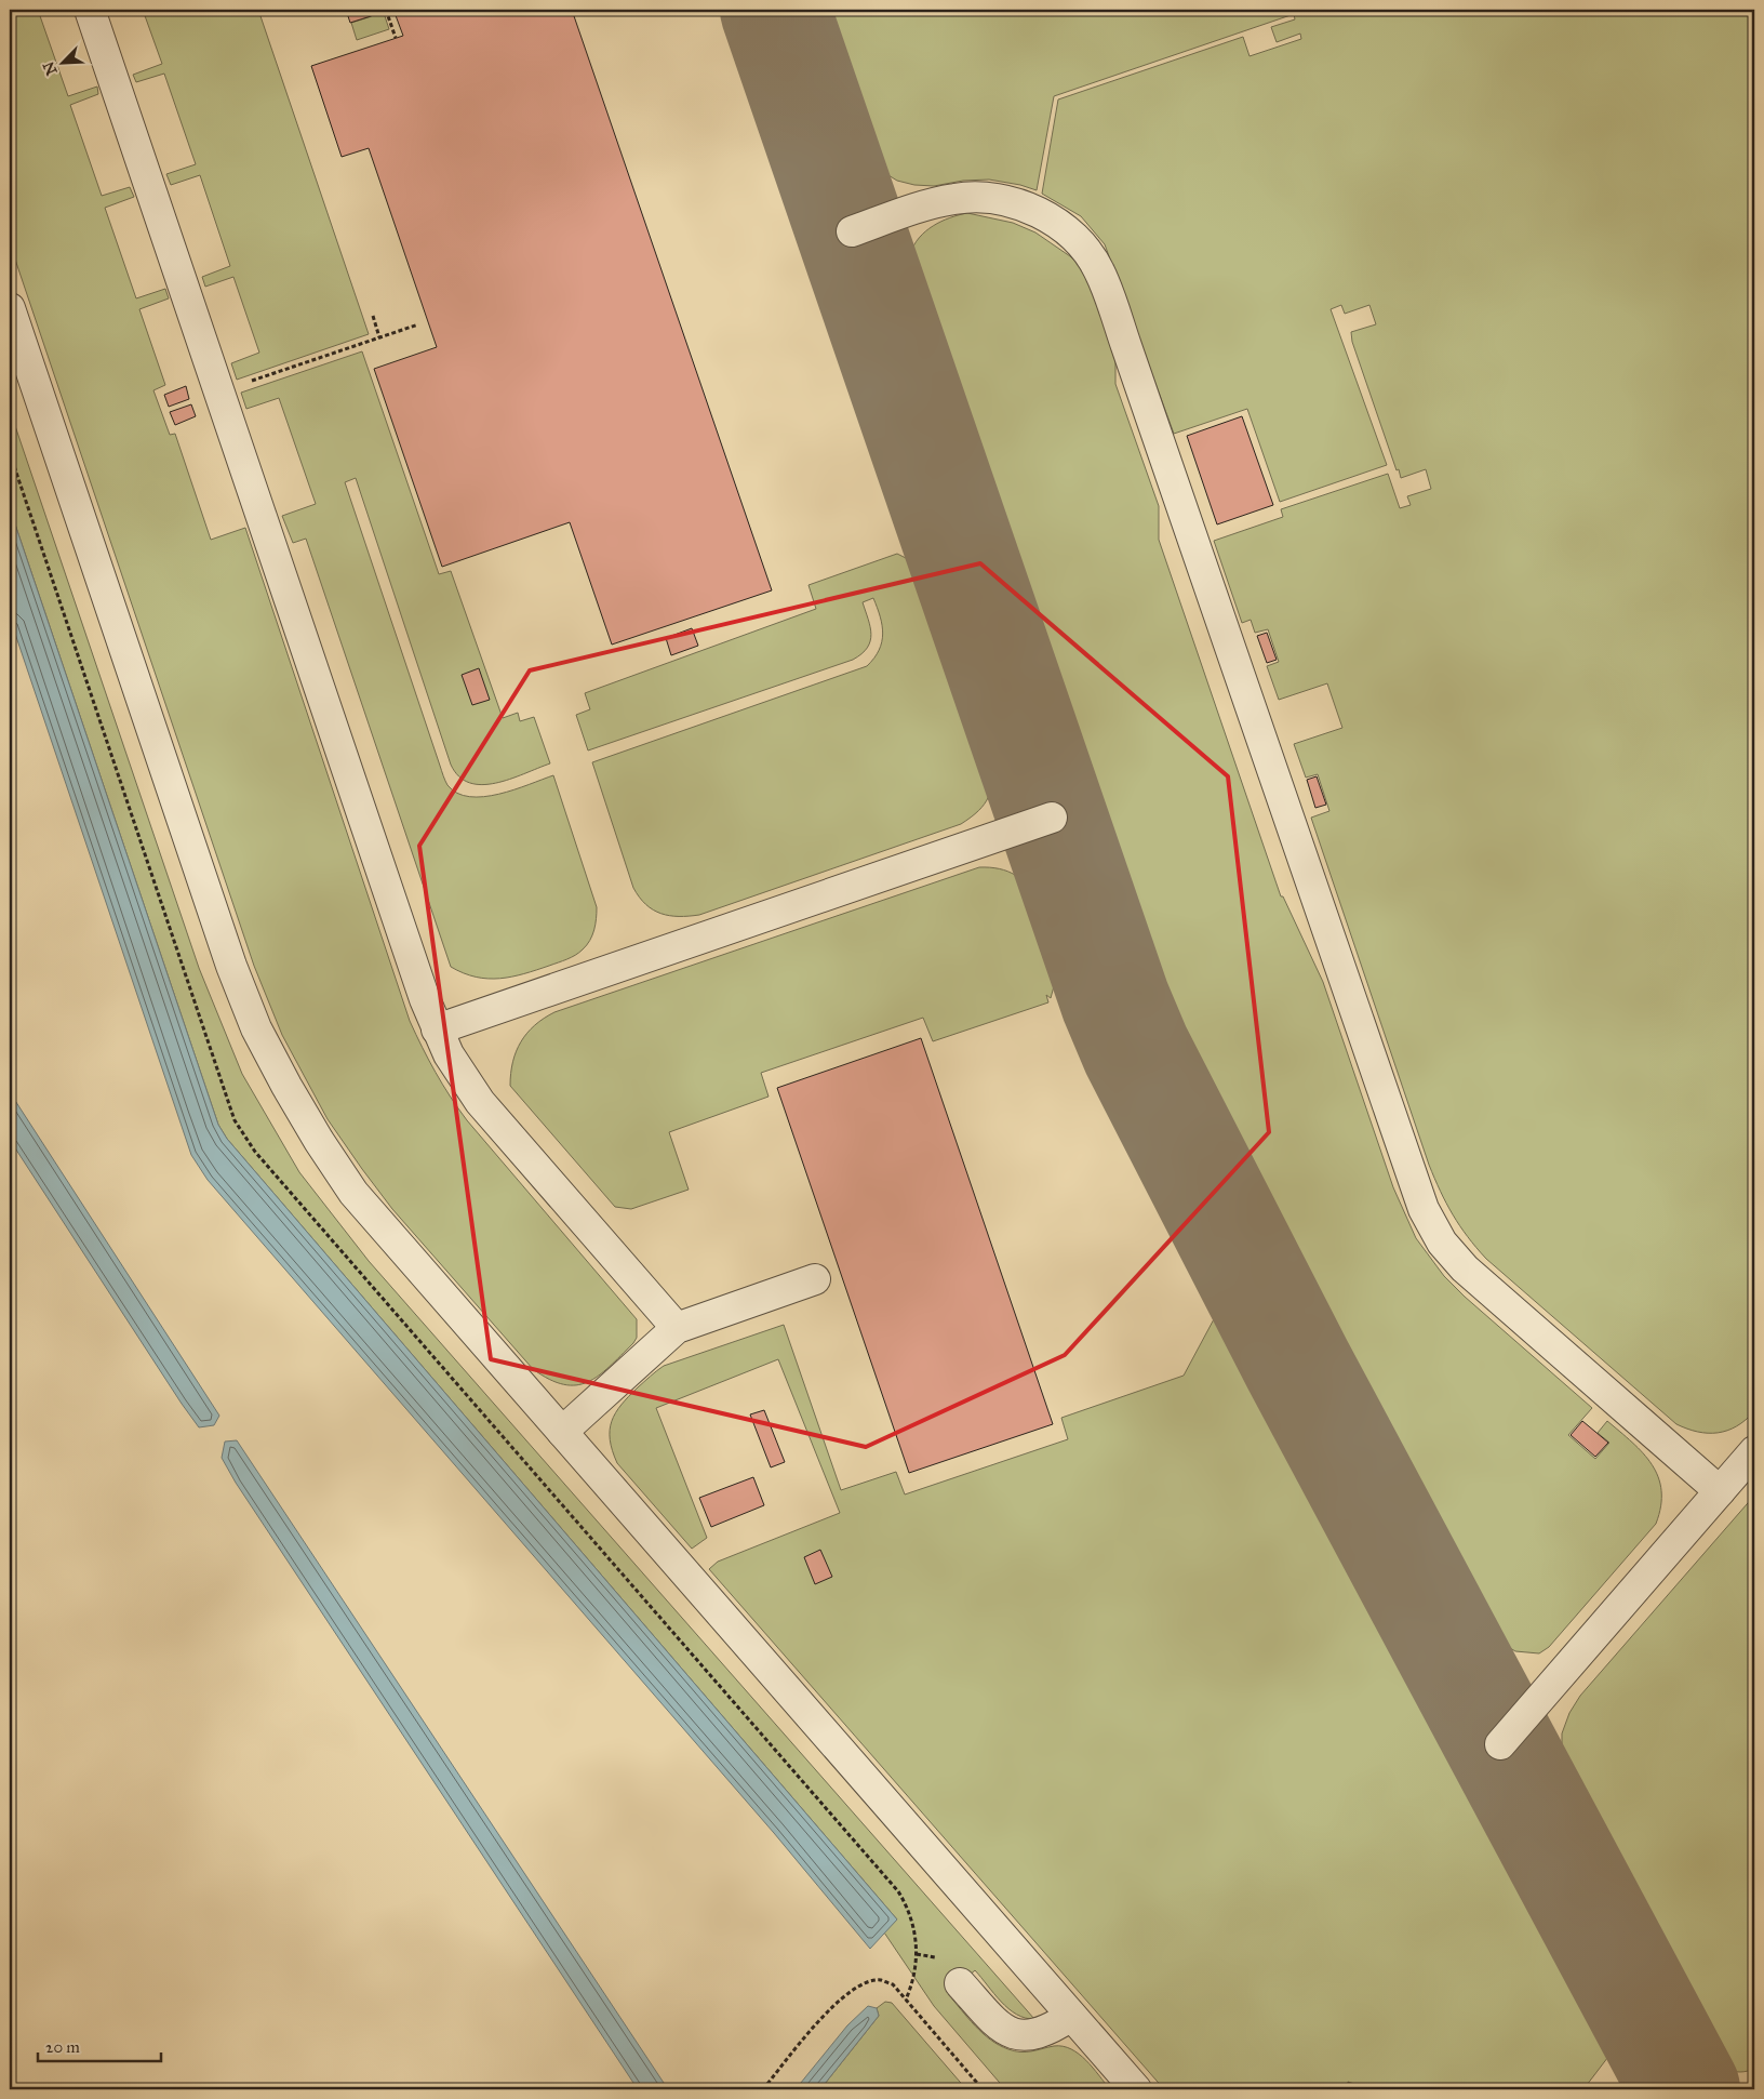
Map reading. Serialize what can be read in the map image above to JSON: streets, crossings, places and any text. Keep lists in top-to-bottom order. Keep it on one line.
{"scale_bar":"20 m","north":"bottom left"}
